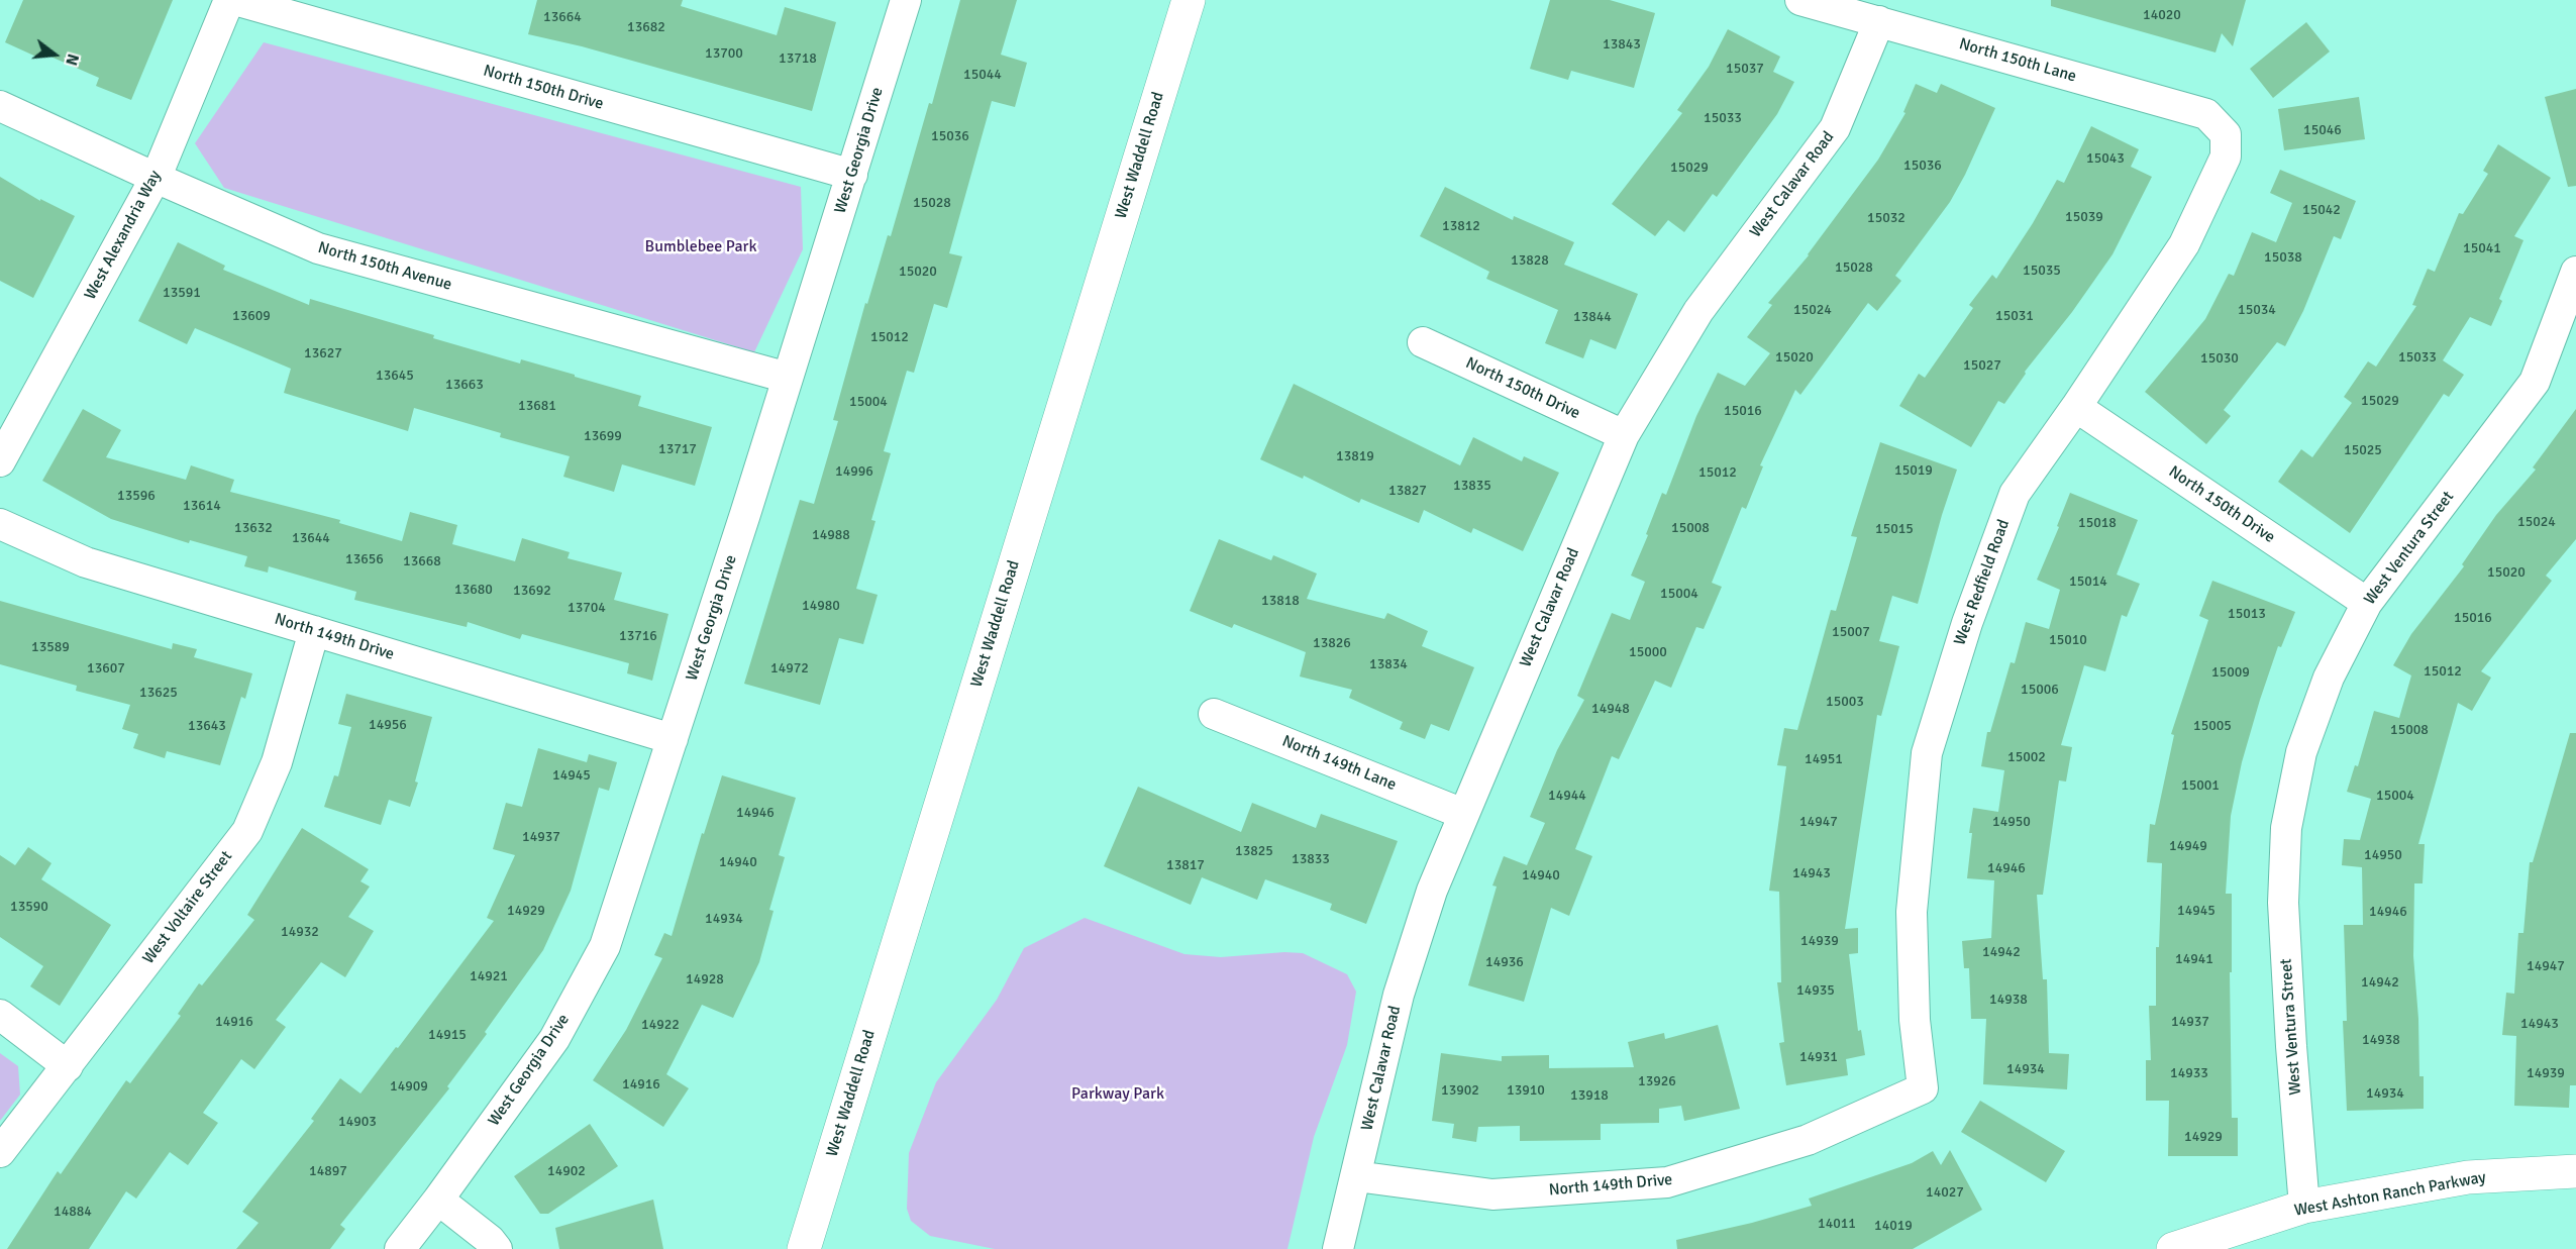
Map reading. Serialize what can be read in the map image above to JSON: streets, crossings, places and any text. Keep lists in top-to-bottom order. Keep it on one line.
{"streets":{"main road":["West Waddell Road","West Ashton Ranch Parkway"],"street":["North 150th Lane","North 150th Drive","West Georgia Drive","West Calavar Road","West Alexandria Way","North 150th Avenue","West Ventura Street","West Redfield Road","North 149th Drive","North 149th Lane","West Voltaire Street"]},"crossings":[["North 150th Lane","West Calavar Road"],["North 150th Lane","West Redfield Road"],["North 150th Drive","West Georgia Drive"],["North 150th Drive","West Calavar Road"],["North 150th Drive","West Ventura Street"],["North 150th Drive","West Redfield Road"],["West Georgia Drive","North 150th Avenue"],["West Georgia Drive","North 149th Drive"],["West Calavar Road","North 149th Drive"],["West Calavar Road","North 149th Lane"],["West Alexandria Way","North 150th Avenue"],["West Ventura Street","West Ashton Ranch Parkway"],["West Redfield Road","North 149th Drive"],["North 149th Drive","West Voltaire Street"]],"parks":["Bumblebee Park","Parkway Park"],"house_numbers":["14020","13664","13682","13843","13700","13718","15037","15044","15033","15046","15036","15043","15036","15029","15028","15042","15039","15032","13812","15041","15038","13828","15028","15035","15020","13591","15024","15034","13609","15031","13844","15012","13627","15020","15033","15030","15027","13645","13663","15029","15004","13681","15016","13699","13717","15025","13819","15019","14996","15012","13835","13827","13596","13614","15024","15018","13632","15008","15015","14988","13644","13656","13668","15020","15014","13680","13692","15004","13818","14980","13704","15013","15016","15007","13716","15010","13826","13589","15000","13834","13607","14972","15012","15009","15006","13625","15003","14948","14956","13643","15005","15008","15002","14951","14945","15001","14944","15004","14946","14947","14950","14937","14949","13825","14950","13833","14940","13817","14946","14943","14940","13590","14929","14945","14946","14934","14932","14939","14942","14941","14936","14947","14921","14928","14942","14935","14938","14916","14937","14943","14922","14915","14938","14931","14934","14933","14939","13926","14916","14909","13902","13910","14934","13918","14903","14929","14897","14902","14027","14884","14011","14019"],"north":"right"}
